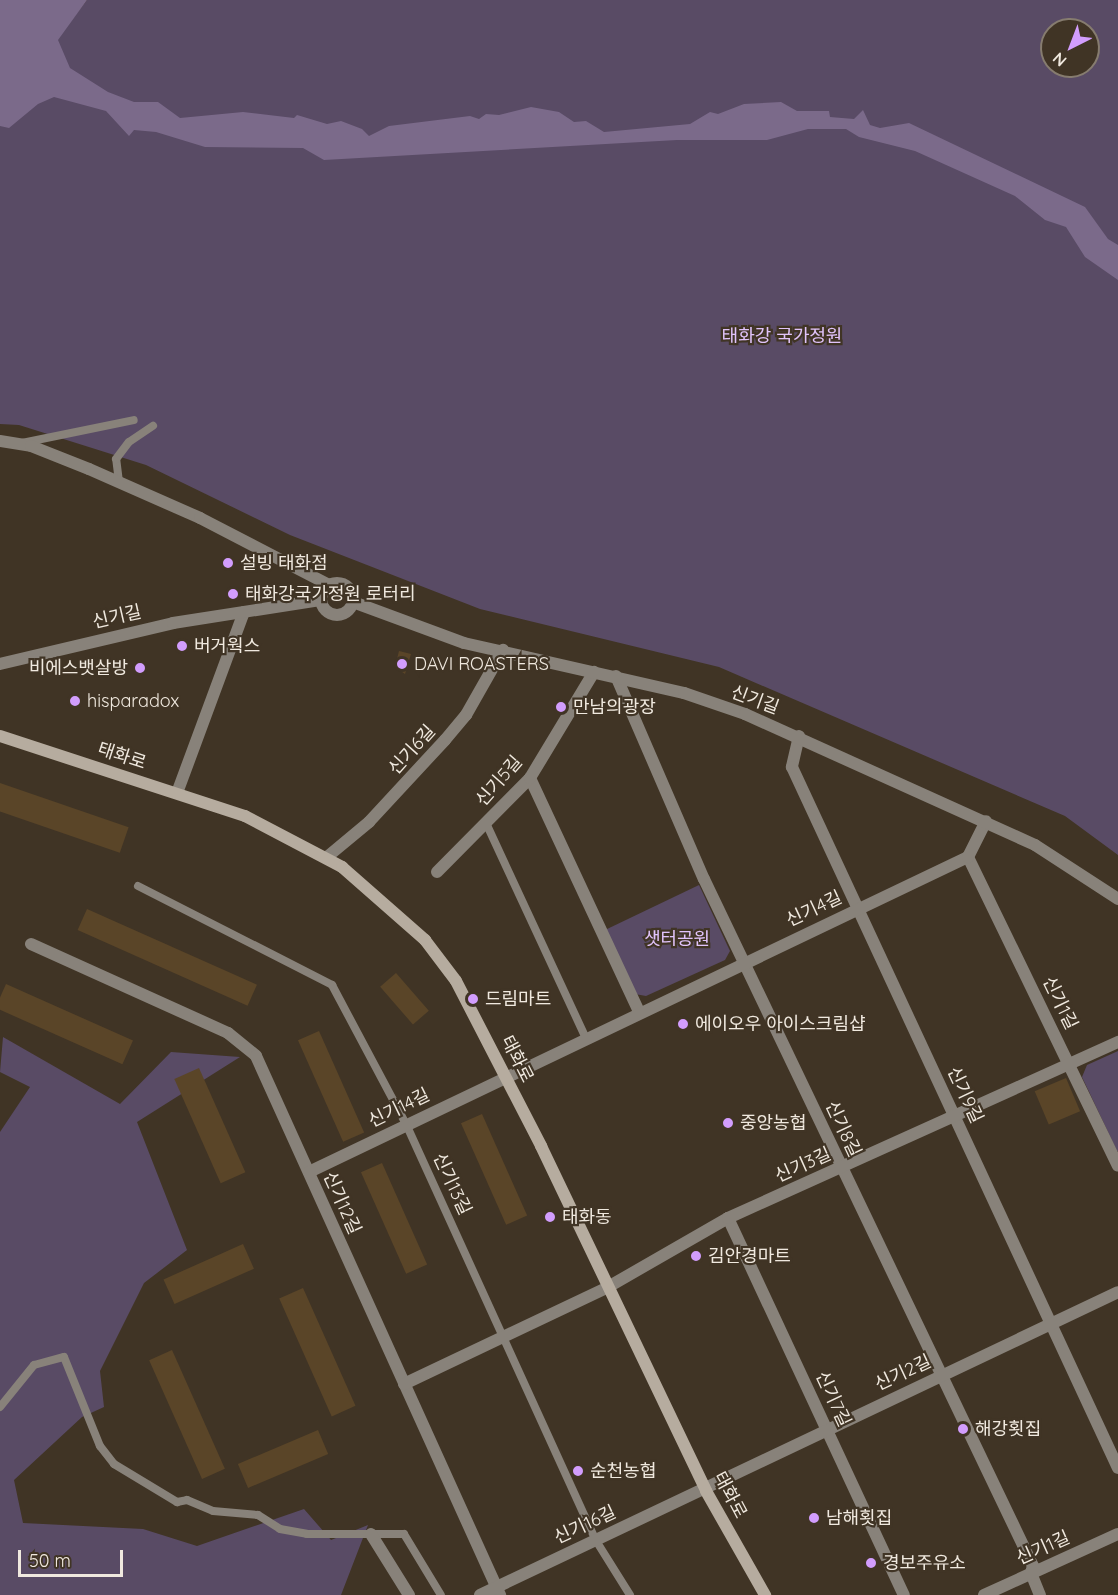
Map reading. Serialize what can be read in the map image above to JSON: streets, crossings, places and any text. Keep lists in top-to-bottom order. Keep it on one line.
{"streets":{"main road":["태화로"],"street":["신기길","신기6길","신기5길","신기4길","신기1길","신기9길","신기14길","신기8길","신기3길","신기12길","신기2길","신기7길","신기16길"],"lane":["신기13길"]},"crossings":[["신기길","신기6길"],["신기길","신기5길"],["신기길","신기9길"],["신기길","신기8길"],["신기6길","태화로"],["태화로","신기4길"],["태화로","신기14길"],["태화로","신기3길"],["태화로","신기2길"],["태화로","신기16길"],["신기4길","신기1길"],["신기4길","신기9길"],["신기4길","신기14길"],["신기4길","신기8길"],["신기1길","신기8길"],["신기1길","신기3길"],["신기9길","신기3길"],["신기9길","신기2길"],["신기14길","신기13길"],["신기14길","신기12길"],["신기8길","신기3길"],["신기8길","신기2길"],["신기3길","신기13길"],["신기3길","신기12길"],["신기3길","신기7길"],["신기13길","신기16길"],["신기12길","신기16길"],["신기2길","신기7길"],["신기2길","신기16길"]],"parks":["태화강 국가정원","샛터공원"],"places":["설빙 태화점","태화강국가정원 로터리","버거웍스","DAVI ROASTERS","비에스뱃살방","hisparadox","만남의광장","드림마트","에이오우 아이스크림샵","중앙농협","태화동","김안경마트","해강횟집","순천농협","남해횟집","경보주유소"],"scale_bar":"50 m","north":"bottom left"}
